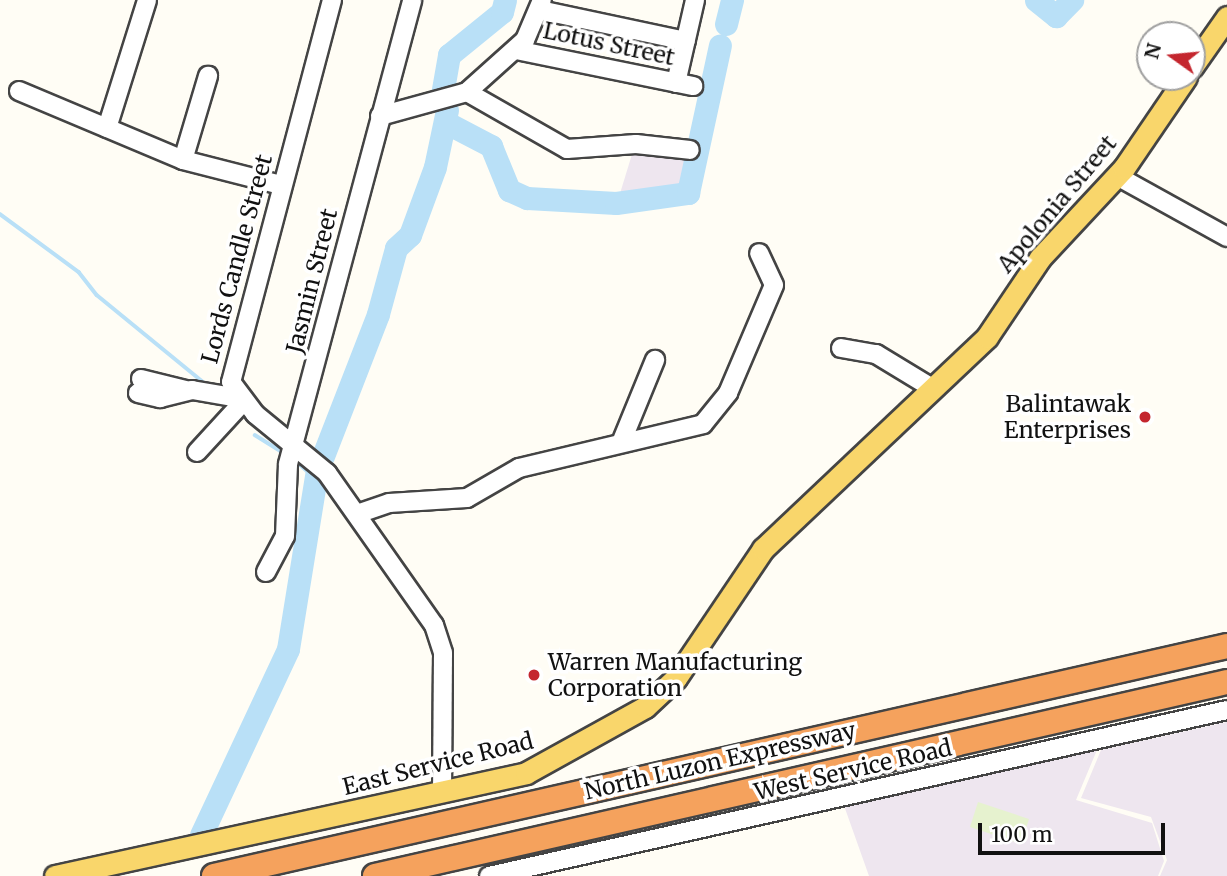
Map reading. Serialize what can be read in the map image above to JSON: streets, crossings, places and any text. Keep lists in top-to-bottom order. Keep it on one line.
{"streets":{"highway":["North Luzon Expressway"],"main road":["Apolonia Street","East Service Road"],"street":["Lotus Street","Lords Candle Street","Jasmin Street","West Service Road"]},"crossings":[["Apolonia Street","East Service Road"]],"places":["Balintawak Enterprises","Warren Manufacturing Corporation"],"scale_bar":"100 m","north":"left"}
